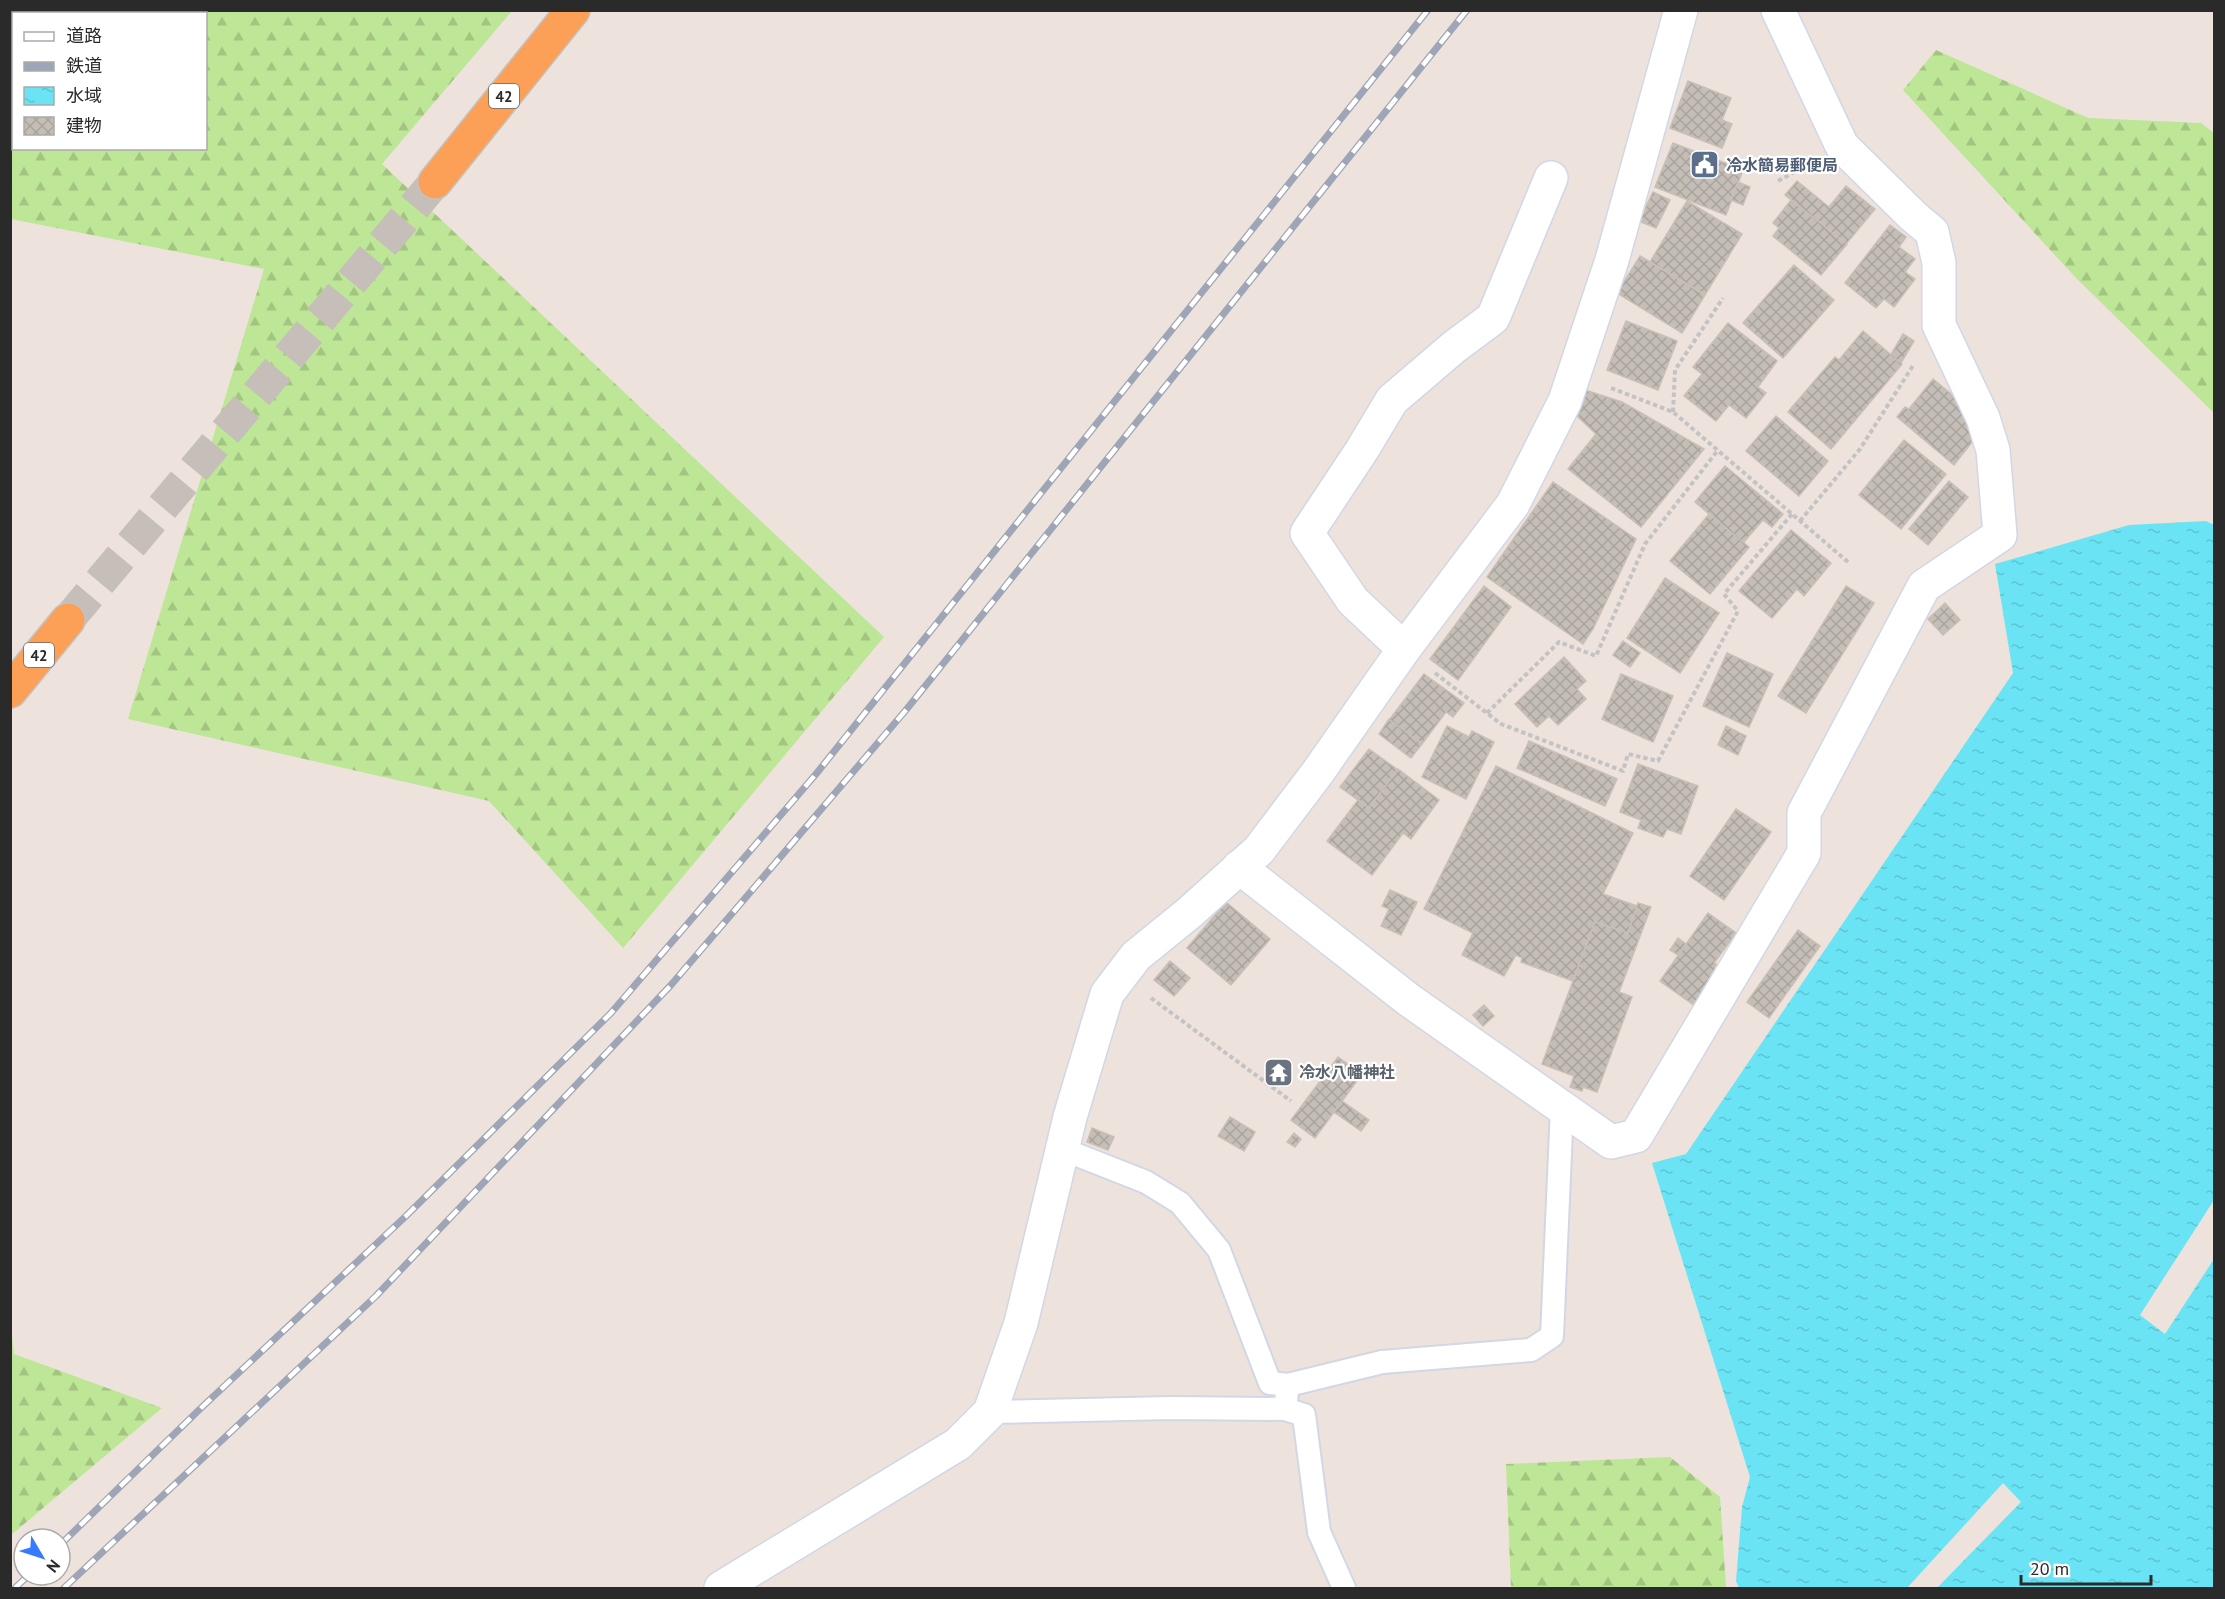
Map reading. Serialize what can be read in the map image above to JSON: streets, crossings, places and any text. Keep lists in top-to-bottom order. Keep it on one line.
{"streets":{"highway":["42"]},"places":{"public building":["冷水簡易郵便局"],"temple":["冷水八幡神社"]},"legend":["道路","鉄道","水域","建物"],"scale_bar":"20 m","north":"bottom right"}
